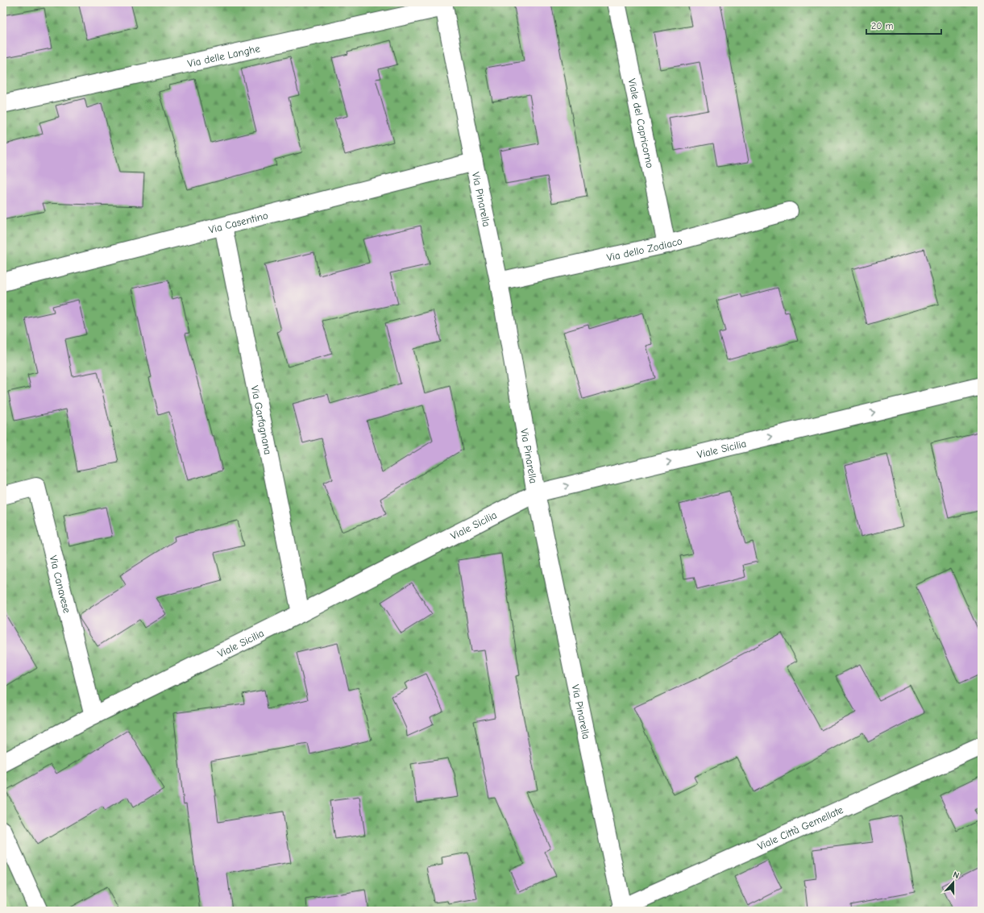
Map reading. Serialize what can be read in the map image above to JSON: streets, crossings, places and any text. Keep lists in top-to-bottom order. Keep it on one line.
{"streets":{"street":["Via delle Langhe","Viale del Capricorno","Via Pinarella","Via Casentino","Via dello Zodiaco","Via Garfagnana","Viale Sicilia","Via Canavese","Viale Città Gemellate"]},"crossings":[["Via delle Langhe","Via Pinarella"],["Viale del Capricorno","Via dello Zodiaco"],["Via Pinarella","Via Casentino"],["Via Pinarella","Via dello Zodiaco"],["Via Pinarella","Viale Sicilia"],["Via Pinarella","Viale Città Gemellate"],["Via Casentino","Via Garfagnana"],["Via Garfagnana","Viale Sicilia"],["Viale Sicilia","Via Canavese"]],"one_way":["Viale Sicilia"],"scale_bar":"20 m","north":"top"}
